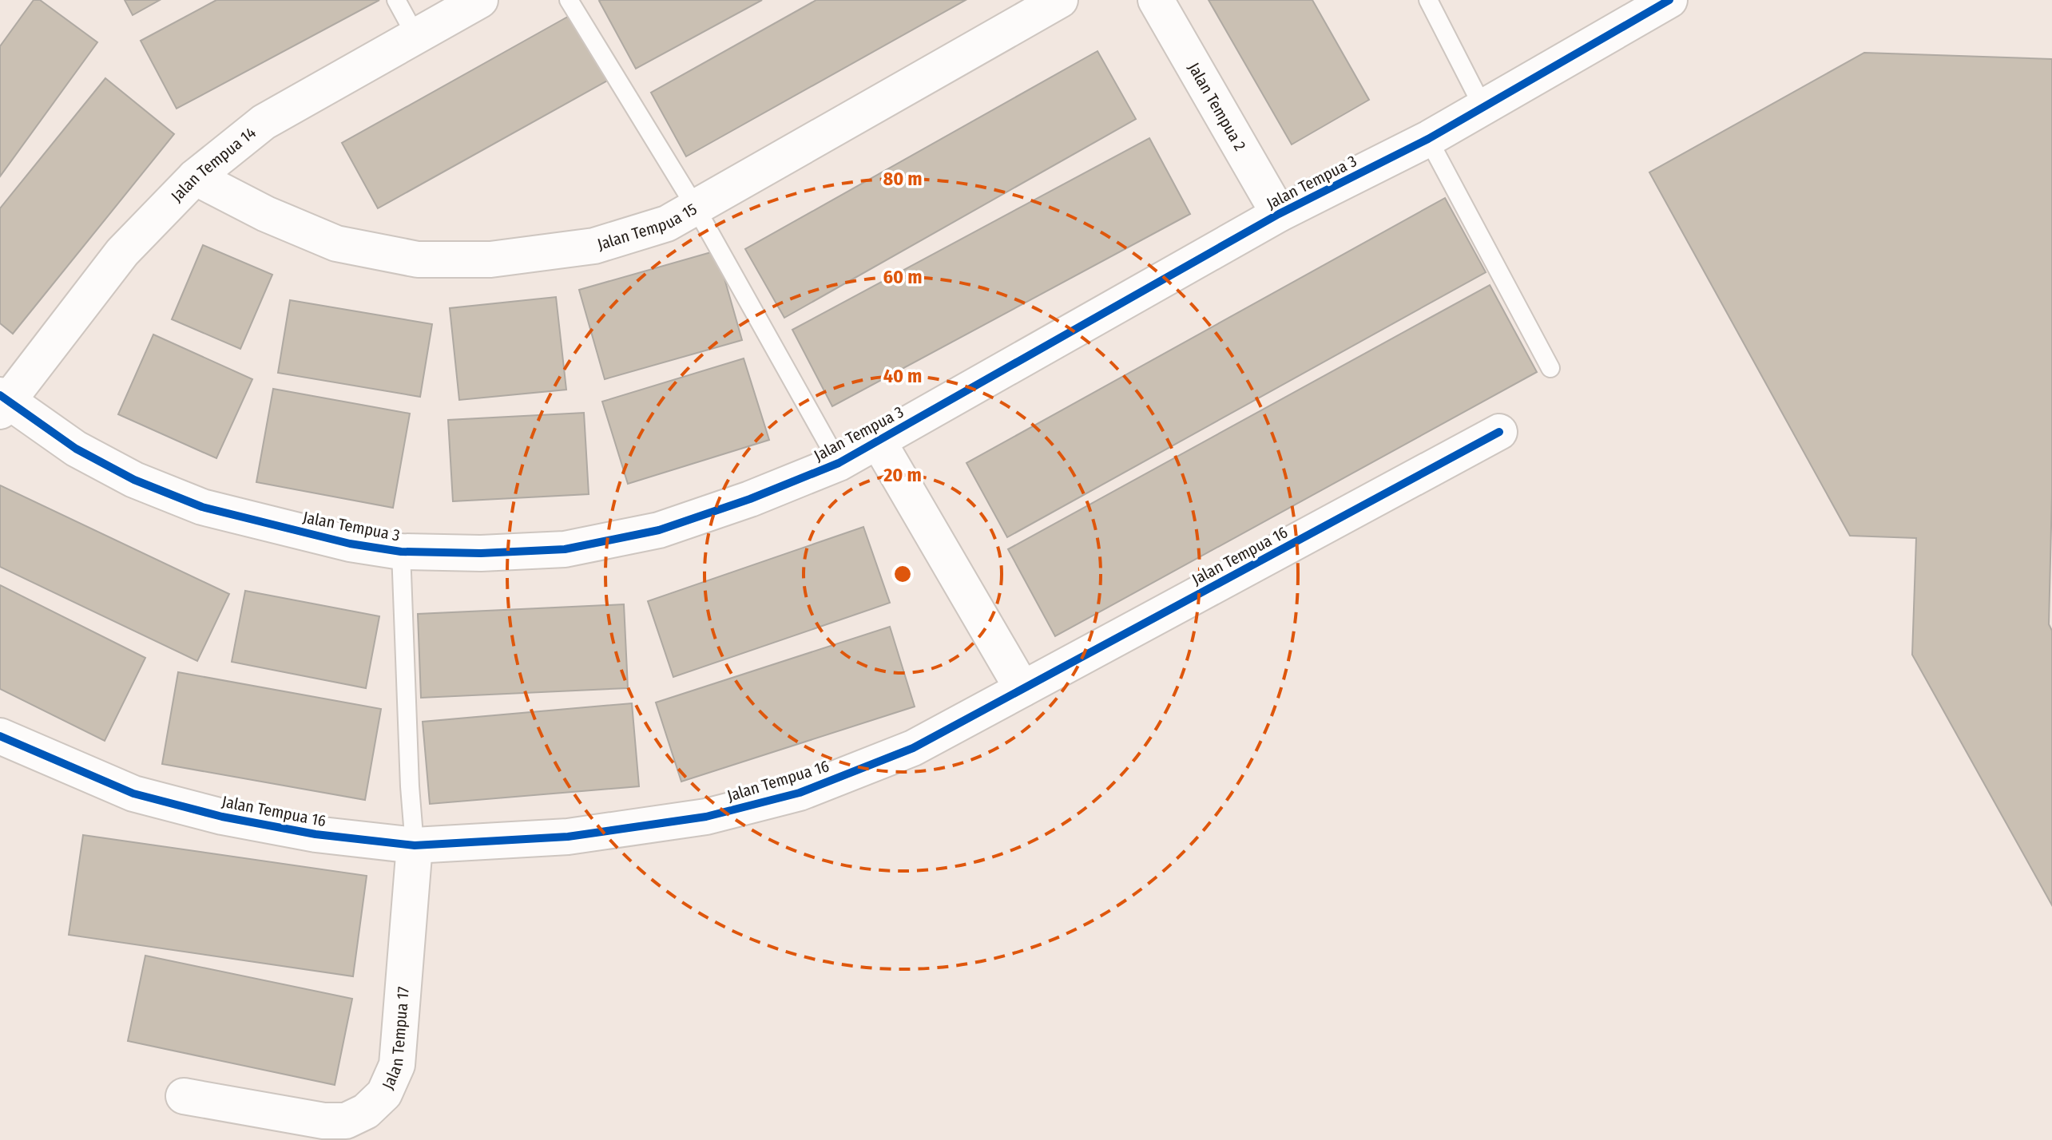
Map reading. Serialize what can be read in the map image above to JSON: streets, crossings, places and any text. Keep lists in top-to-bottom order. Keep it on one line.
{"streets":{"street":["Jalan Tempua 2","Jalan Tempua 14","Jalan Tempua 3","Jalan Tempua 15","Jalan Tempua 16","Jalan Tempua 17"]},"crossings":[["Jalan Tempua 2","Jalan Tempua 3"],["Jalan Tempua 14","Jalan Tempua 3"],["Jalan Tempua 14","Jalan Tempua 15"],["Jalan Tempua 16","Jalan Tempua 17"]],"rings":["80 m","60 m","40 m","20 m"]}
